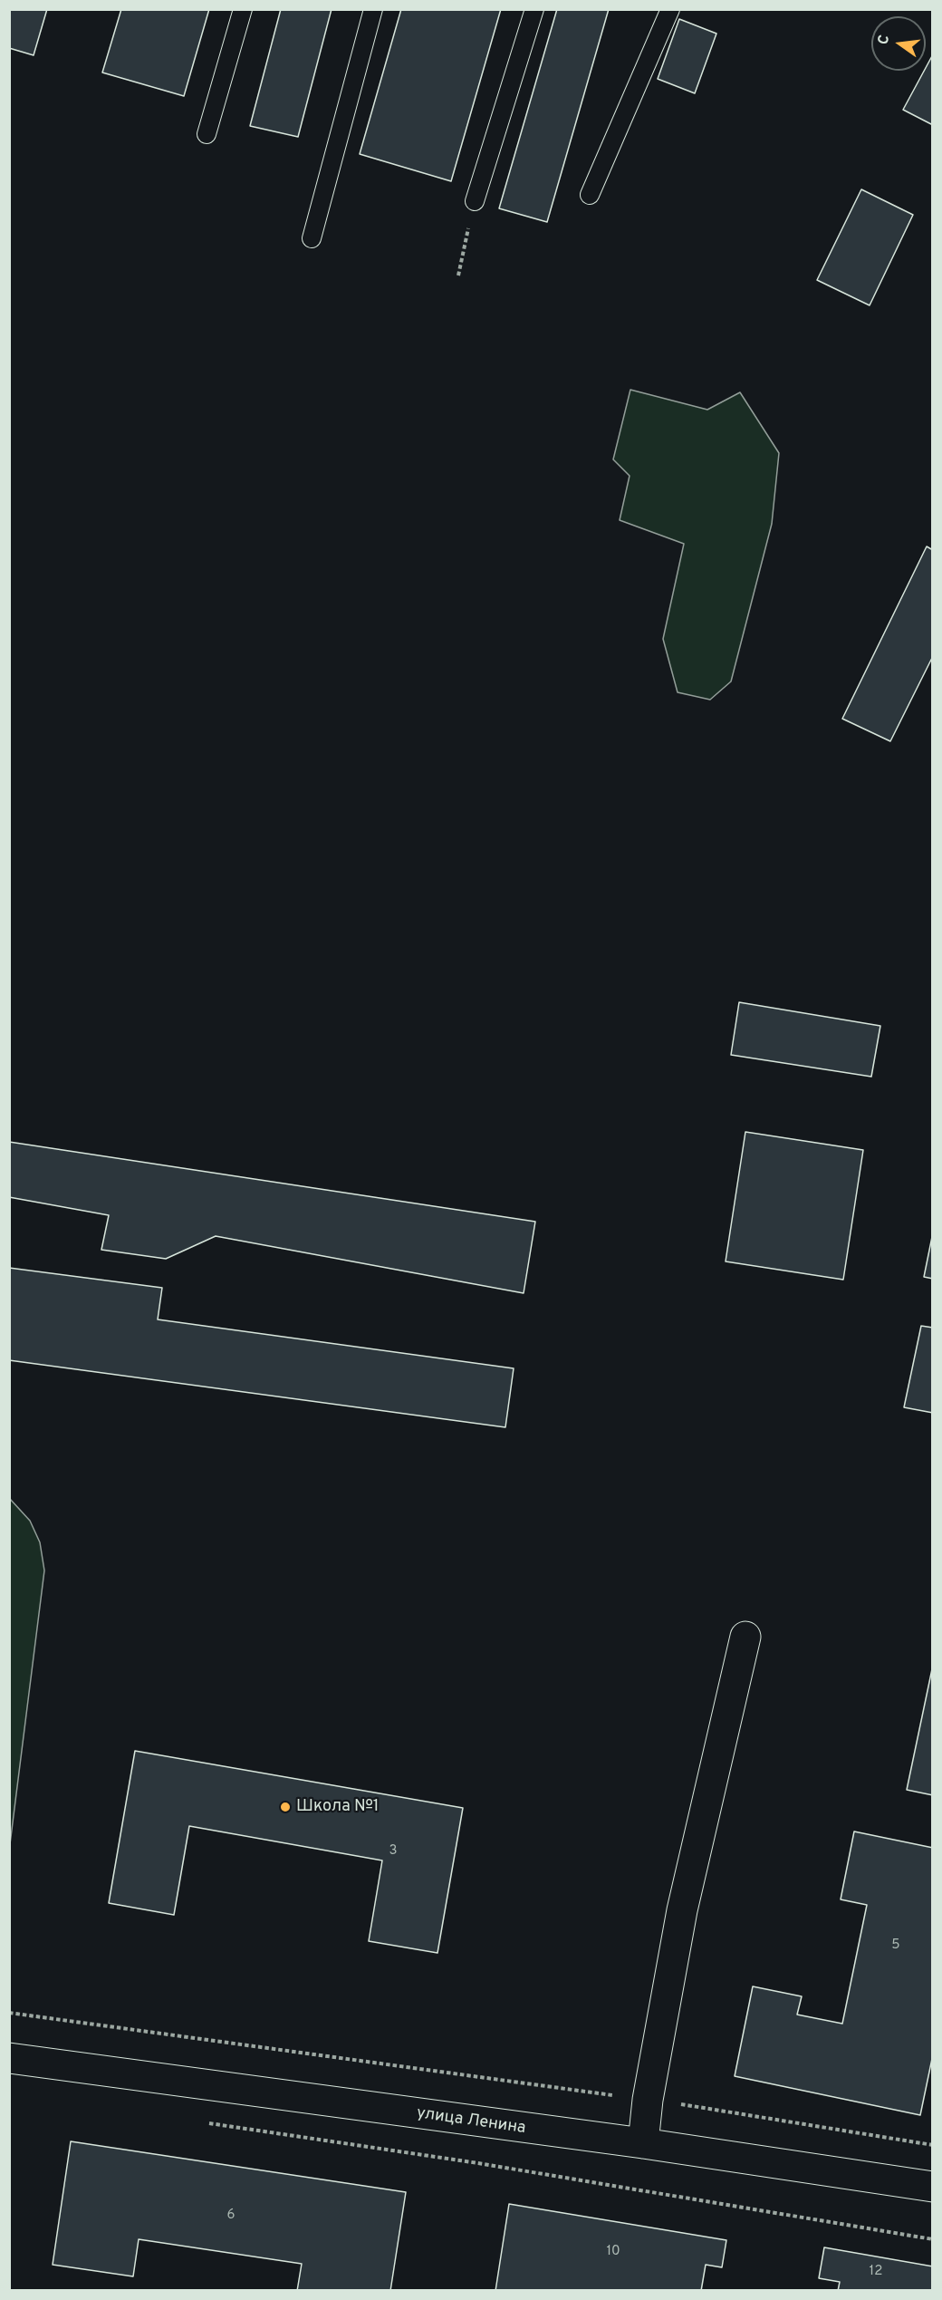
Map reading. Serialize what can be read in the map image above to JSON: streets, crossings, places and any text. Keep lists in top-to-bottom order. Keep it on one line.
{"streets":{"street":["улица Ленина"]},"places":["Школа №1"],"house_numbers":["3","5","6","10","12"],"north":"left"}
